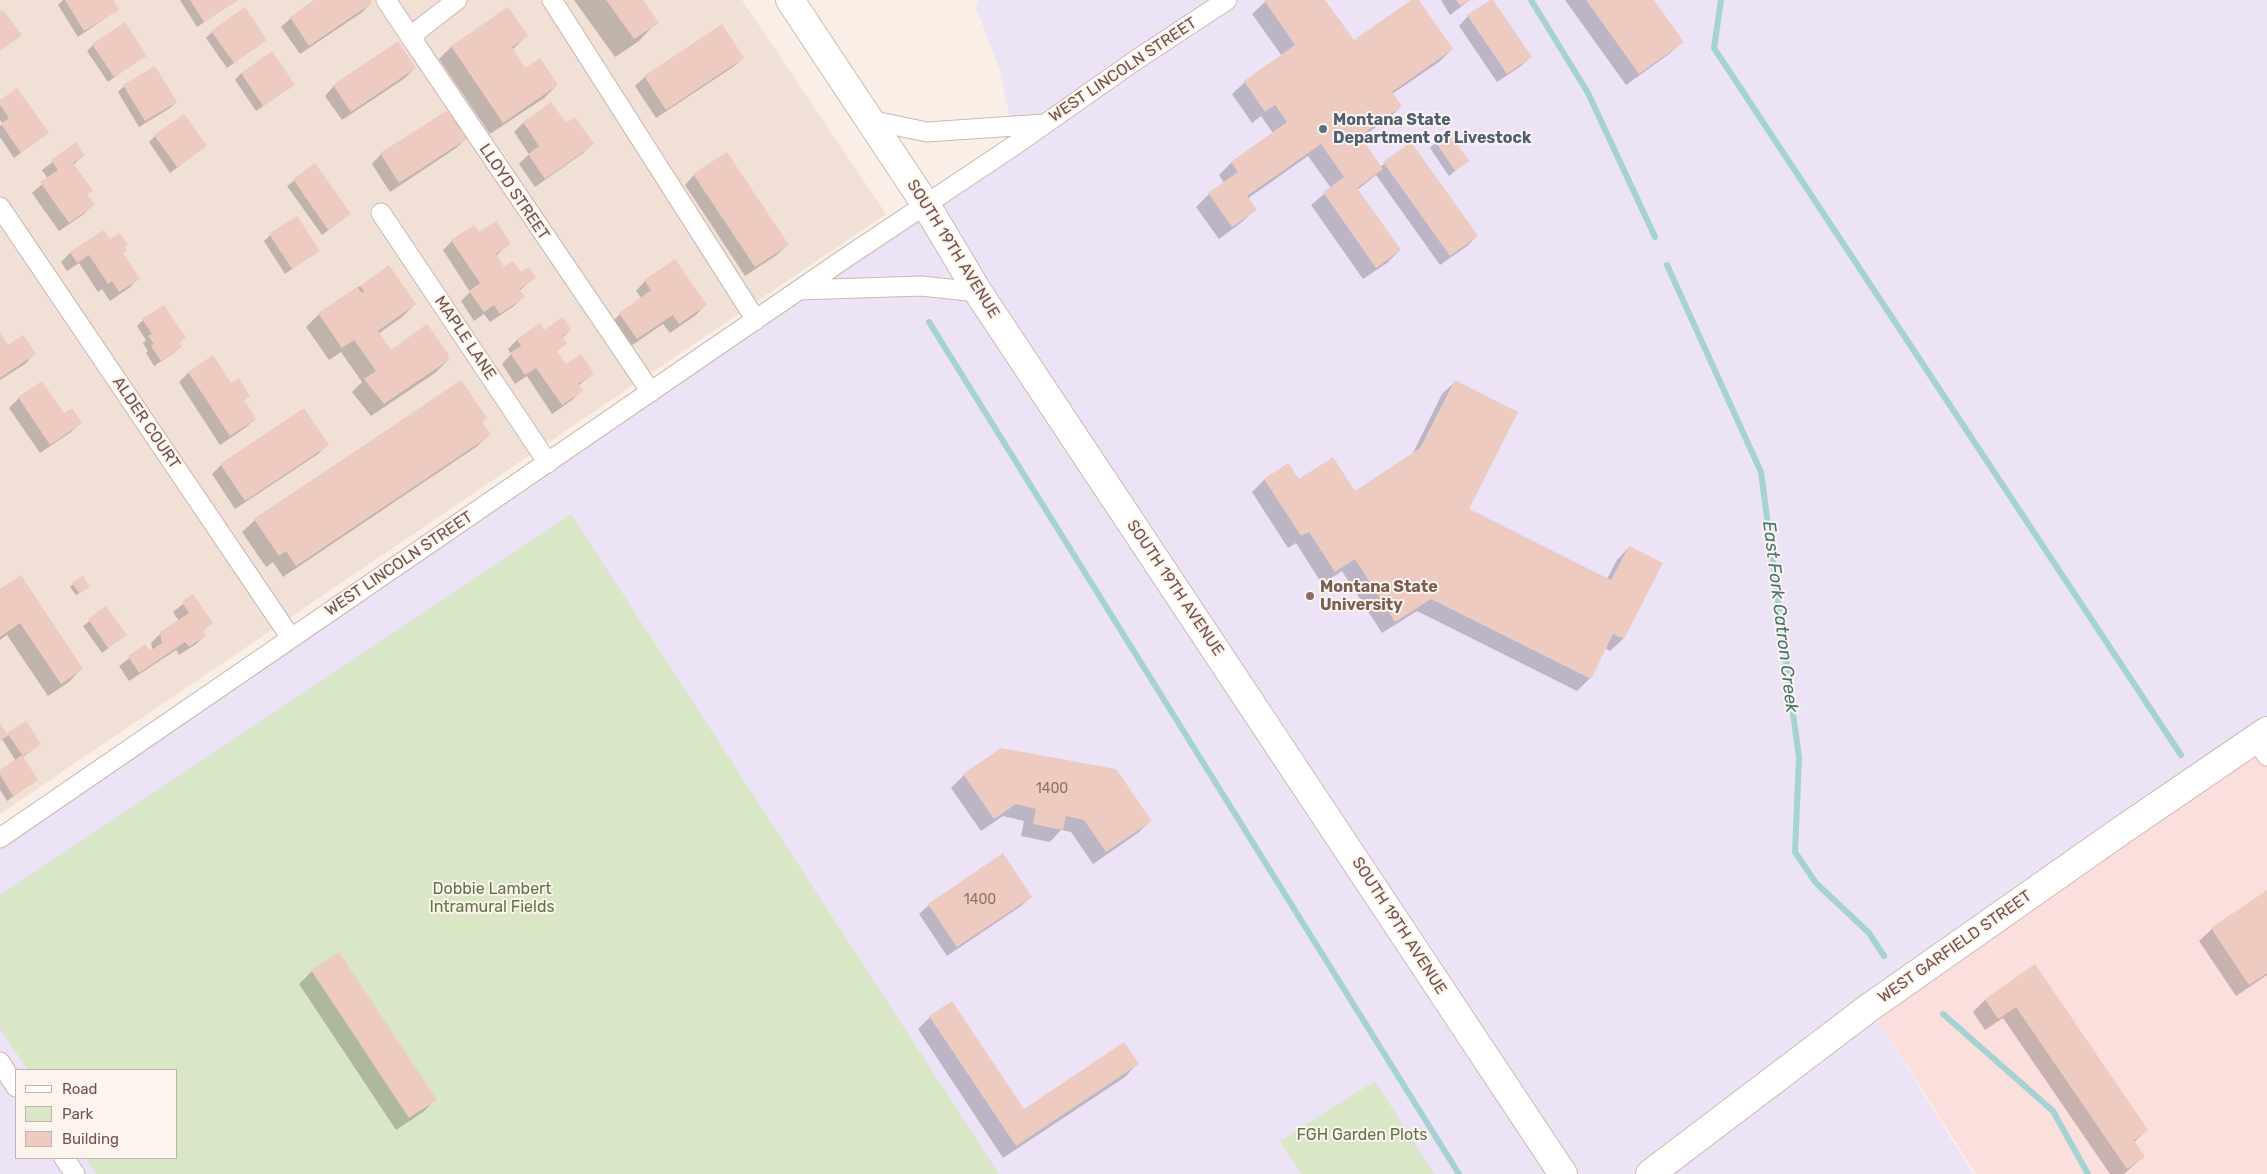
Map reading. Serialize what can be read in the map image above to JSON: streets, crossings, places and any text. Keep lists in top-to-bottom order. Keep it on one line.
{"streets":{"main road":["SOUTH 19TH AVENUE","WEST GARFIELD STREET"],"street":["WEST LINCOLN STREET","LLOYD STREET","MAPLE LANE","ALDER COURT"]},"crossings":[["WEST LINCOLN STREET","LLOYD STREET"],["WEST LINCOLN STREET","SOUTH 19TH AVENUE"],["WEST LINCOLN STREET","MAPLE LANE"],["WEST LINCOLN STREET","ALDER COURT"]],"water":["East Fork Catron Creek"],"parks":["Dobbie Lambert Intramural Fields","FGH Garden Plots"],"places":["Montana State Department of Livestock","Montana State University"],"house_numbers":["1400","1400"],"legend":["Road","Park","Building"]}
